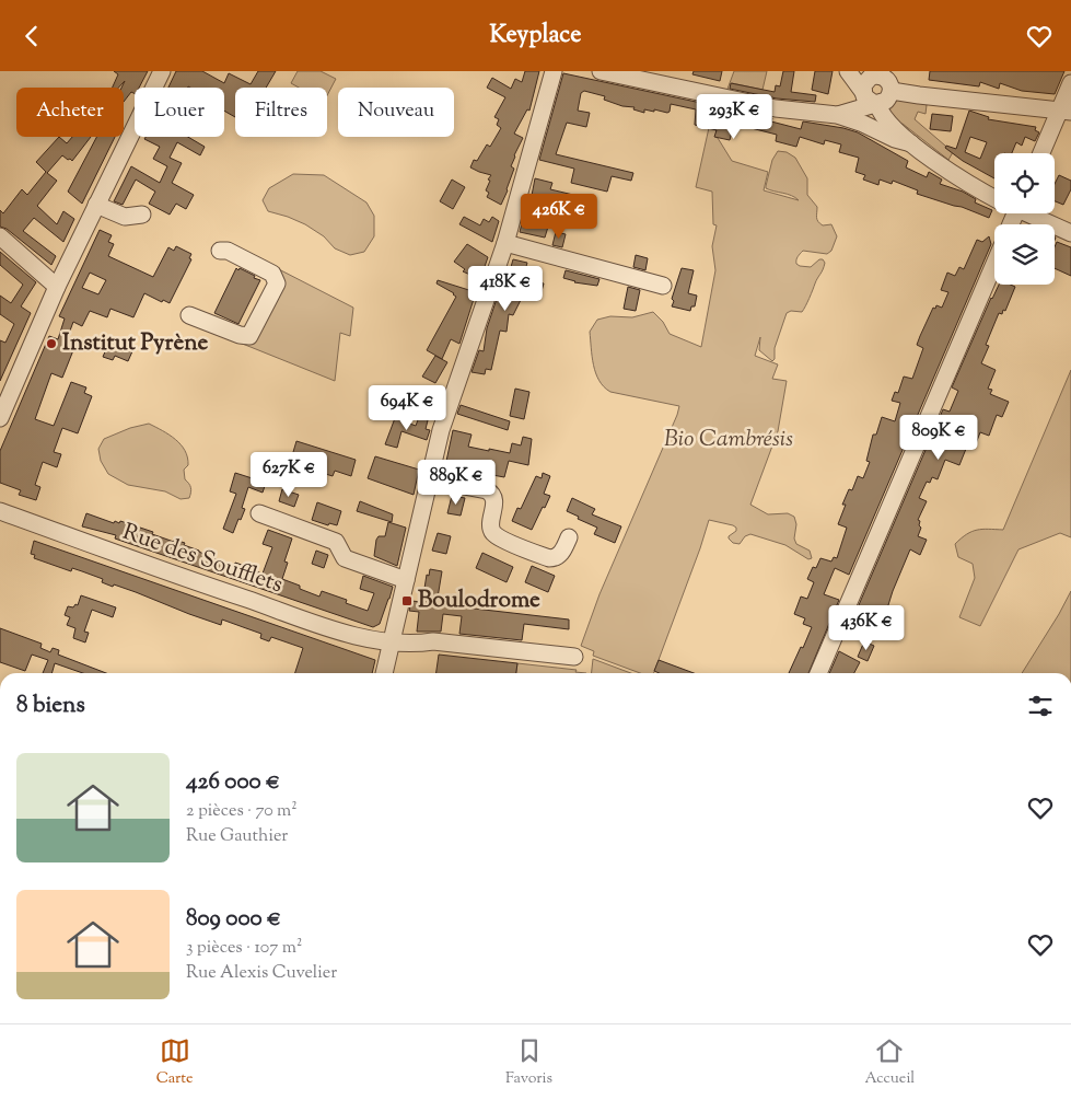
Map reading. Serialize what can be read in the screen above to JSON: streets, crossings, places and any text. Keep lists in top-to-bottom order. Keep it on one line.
{"streets":{"street":["Rue des Soufflets"]},"parks":["Bio Cambrésis"],"places":{"other":["Institut Pyrène"],"transit":["Boulodrome"]},"page":{"header":"Keyplace","chip":["Acheter","Louer","Filtres","Nouveau"],"price":["293K €","426K €","418K €","694K €","809K €","627K €","889K €","436K €"],"heading":"8 biens","list":[{"name":"426 000 €","note":"2 pièces · 70 m² · Rue Gauthier"},{"name":"809 000 €","note":"3 pièces · 107 m² · Rue Alexis Cuvelier"}],"tabs":["Carte","Favoris","Accueil"]}}
